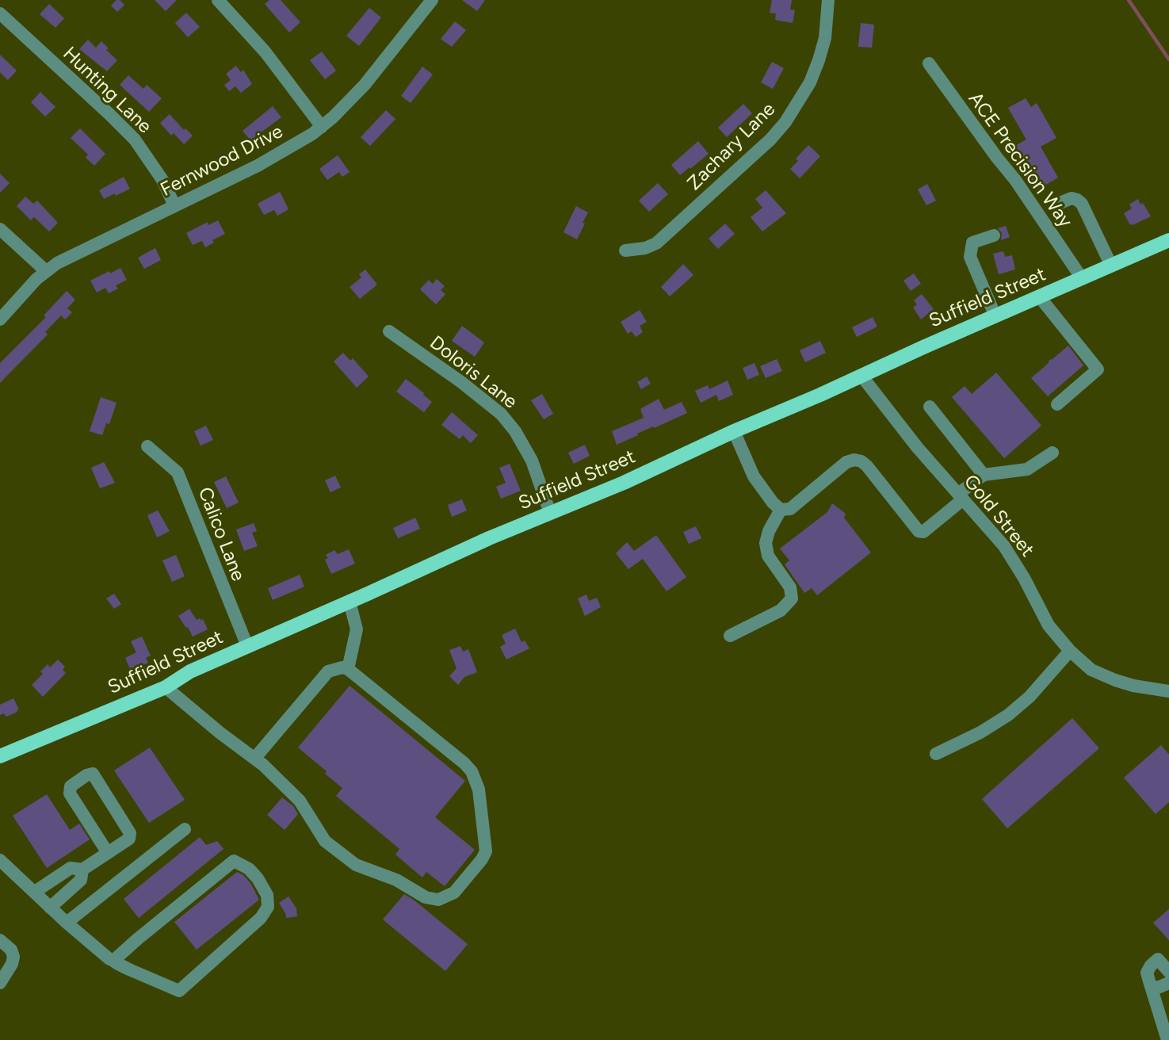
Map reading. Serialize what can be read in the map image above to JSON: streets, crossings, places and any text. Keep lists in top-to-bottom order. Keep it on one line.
{"streets":{"main road":["Suffield Street"],"street":["Hunting Lane","Zachary Lane","ACE Precision Way","Fernwood Drive","Doloris Lane","Gold Street","Calico Lane"]},"crossings":[["Hunting Lane","Fernwood Drive"],["ACE Precision Way","Suffield Street"],["Suffield Street","Doloris Lane"],["Suffield Street","Gold Street"],["Suffield Street","Calico Lane"]]}
